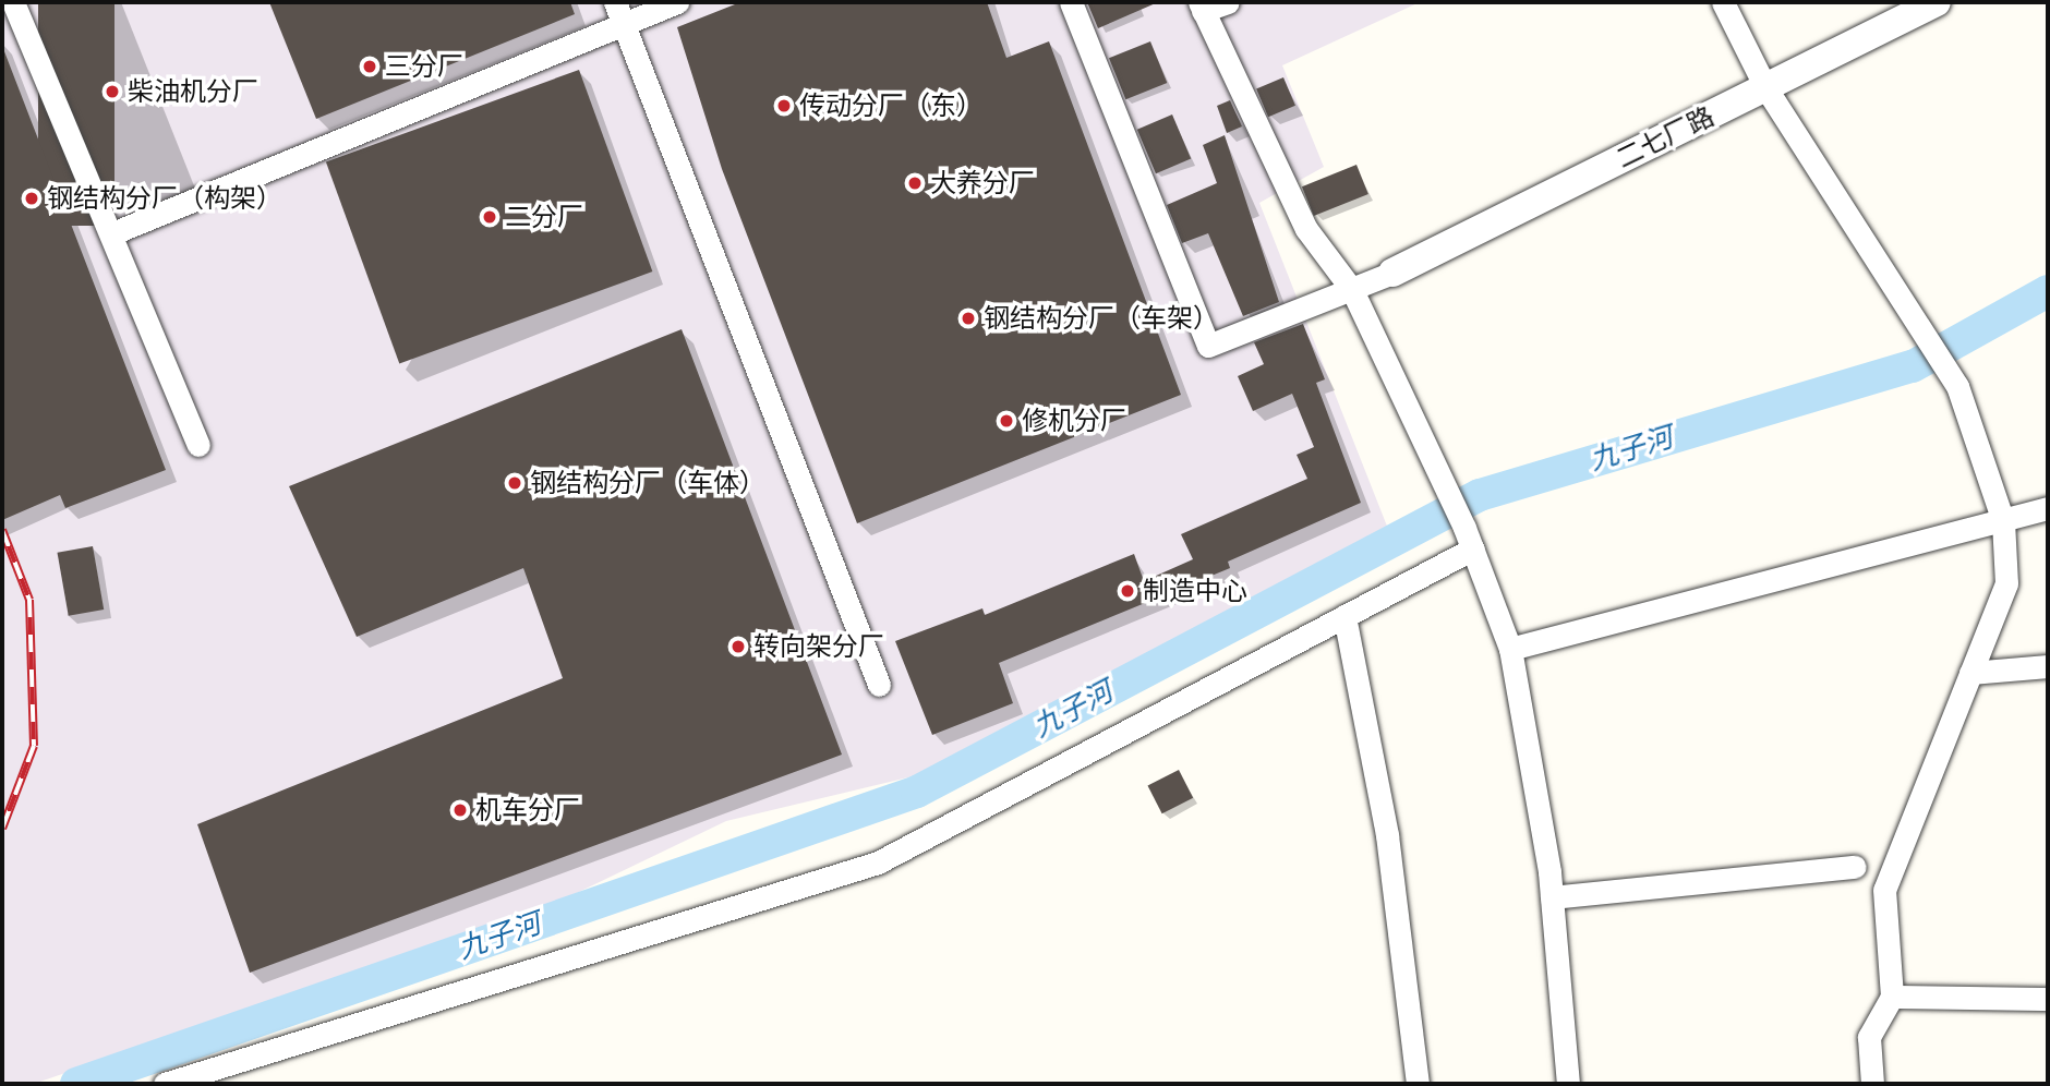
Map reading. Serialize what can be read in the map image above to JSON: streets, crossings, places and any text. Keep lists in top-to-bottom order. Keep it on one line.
{"streets":{"street":["二七厂路"]},"water":["九子河"],"places":["三分厂","柴油机分厂","传动分厂（东）","大养分厂","钢结构分厂（构架）","二分厂","钢结构分厂（车架）","修机分厂","钢结构分厂（车体）","制造中心","转向架分厂","机车分厂"]}
